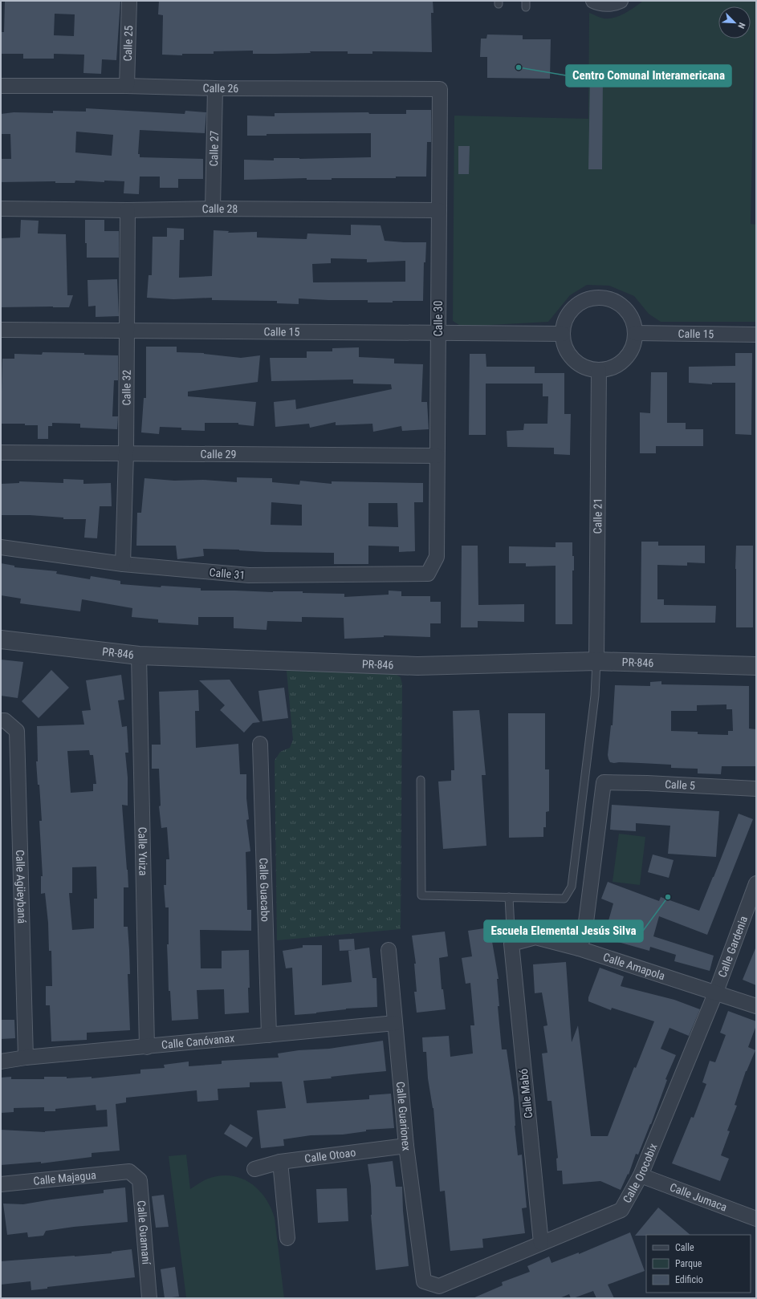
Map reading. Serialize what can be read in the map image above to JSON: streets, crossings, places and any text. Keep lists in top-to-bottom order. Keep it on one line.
{"streets":{"street":["Calle 25","Calle 26","Calle 27","Calle 28","Calle 30","Calle 15","Calle 32","Calle 29","Calle 21","Calle 31","PR-846","Calle 5","Calle Yuiza","Calle Agüeybaná","Calle Guacabo","Calle Gardenia","Calle Amapola","Calle Canóvanax","Calle Mabó","Calle Guarionex","Calle Otoao","Calle Orocobix","Calle Majagua","Calle Jumaca","Calle Guamaní"]},"crossings":[["Calle 25","Calle 26"],["Calle 26","Calle 27"],["Calle 26","Calle 30"],["Calle 27","Calle 28"],["Calle 28","Calle 30"],["Calle 28","Calle 32"],["Calle 30","Calle 15"],["Calle 30","Calle 29"],["Calle 30","Calle 31"],["Calle 15","Calle 32"],["Calle 15","Calle 21"],["Calle 32","Calle 29"],["Calle 32","Calle 31"],["Calle 21","PR-846"],["PR-846","Calle Yuiza"],["Calle 5","Calle Amapola"],["Calle Yuiza","Calle Canóvanax"],["Calle Agüeybaná","Calle Canóvanax"],["Calle Guacabo","Calle Canóvanax"],["Calle Gardenia","Calle Amapola"],["Calle Gardenia","Calle Orocobix"],["Calle Amapola","Calle Mabó"],["Calle Amapola","Calle Orocobix"],["Calle Canóvanax","Calle Guarionex"],["Calle Mabó","Calle Orocobix"],["Calle Guarionex","Calle Otoao"],["Calle Guarionex","Calle Orocobix"],["Calle Orocobix","Calle Jumaca"],["Calle Majagua","Calle Guamaní"]],"places":["Centro Comunal Interamericana","Escuela Elemental Jesús Silva"],"legend":["Calle","Parque","Edificio"],"north":"bottom right"}
